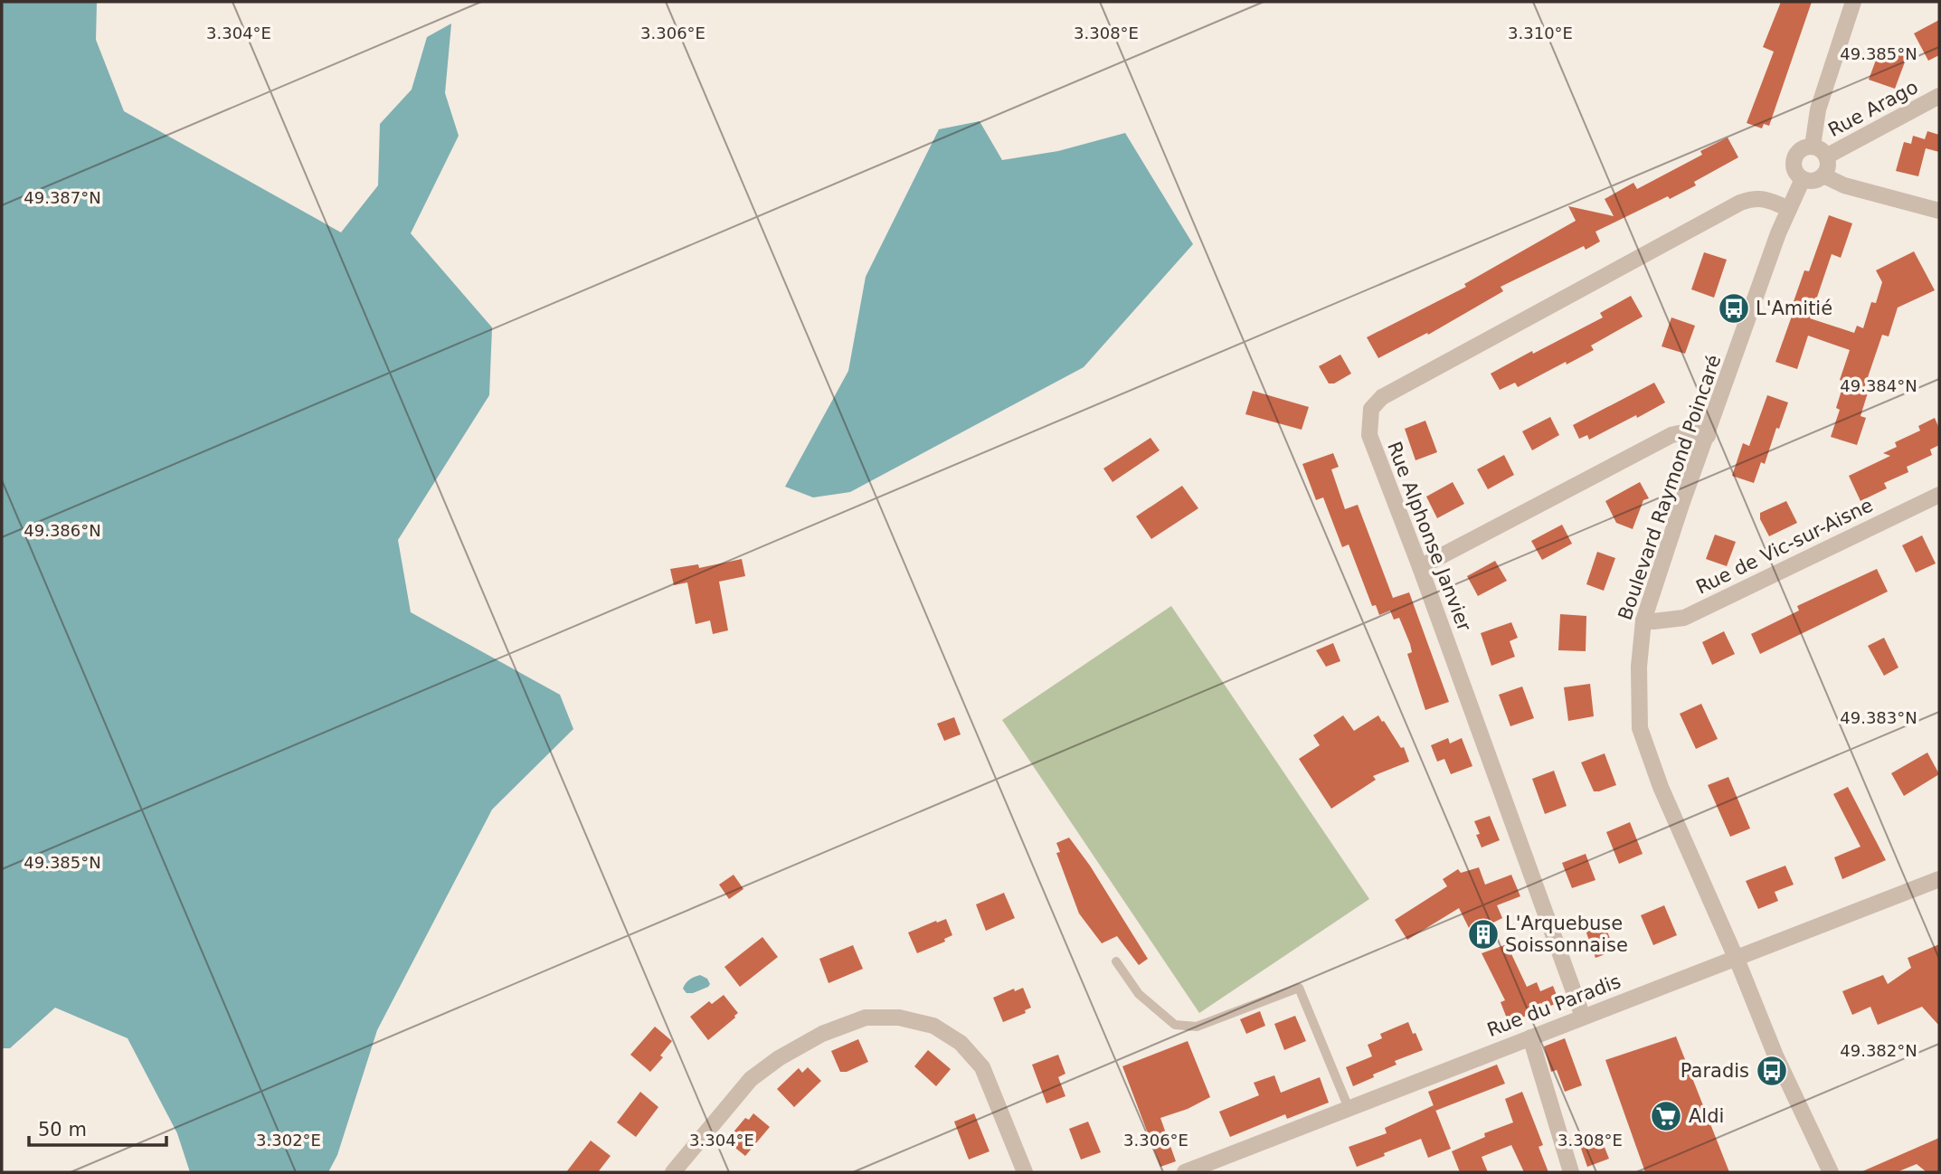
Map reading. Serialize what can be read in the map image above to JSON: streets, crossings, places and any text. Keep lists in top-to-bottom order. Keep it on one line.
{"streets":{"street":["Rue Arago","Boulevard Raymond Poincaré","Rue Alphonse Janvier","Rue de Vic-sur-Aisne","Rue du Paradis"]},"crossings":[["Rue Arago","Boulevard Raymond Poincaré"],["Boulevard Raymond Poincaré","Rue Alphonse Janvier"],["Boulevard Raymond Poincaré","Rue de Vic-sur-Aisne"],["Boulevard Raymond Poincaré","Rue du Paradis"],["Rue Alphonse Janvier","Rue du Paradis"]],"places":{"bus stop":["L'Amitié","Paradis"],"building":["L'Arquebuse Soissonnaise"],"supermarket":["Aldi"]},"scale_bar":"50 m","coordinates":["3.304°E","3.306°E","3.308°E","3.310°E","49.385°N","49.387°N","49.384°N","49.386°N","49.383°N","49.382°N","3.302°E"]}
